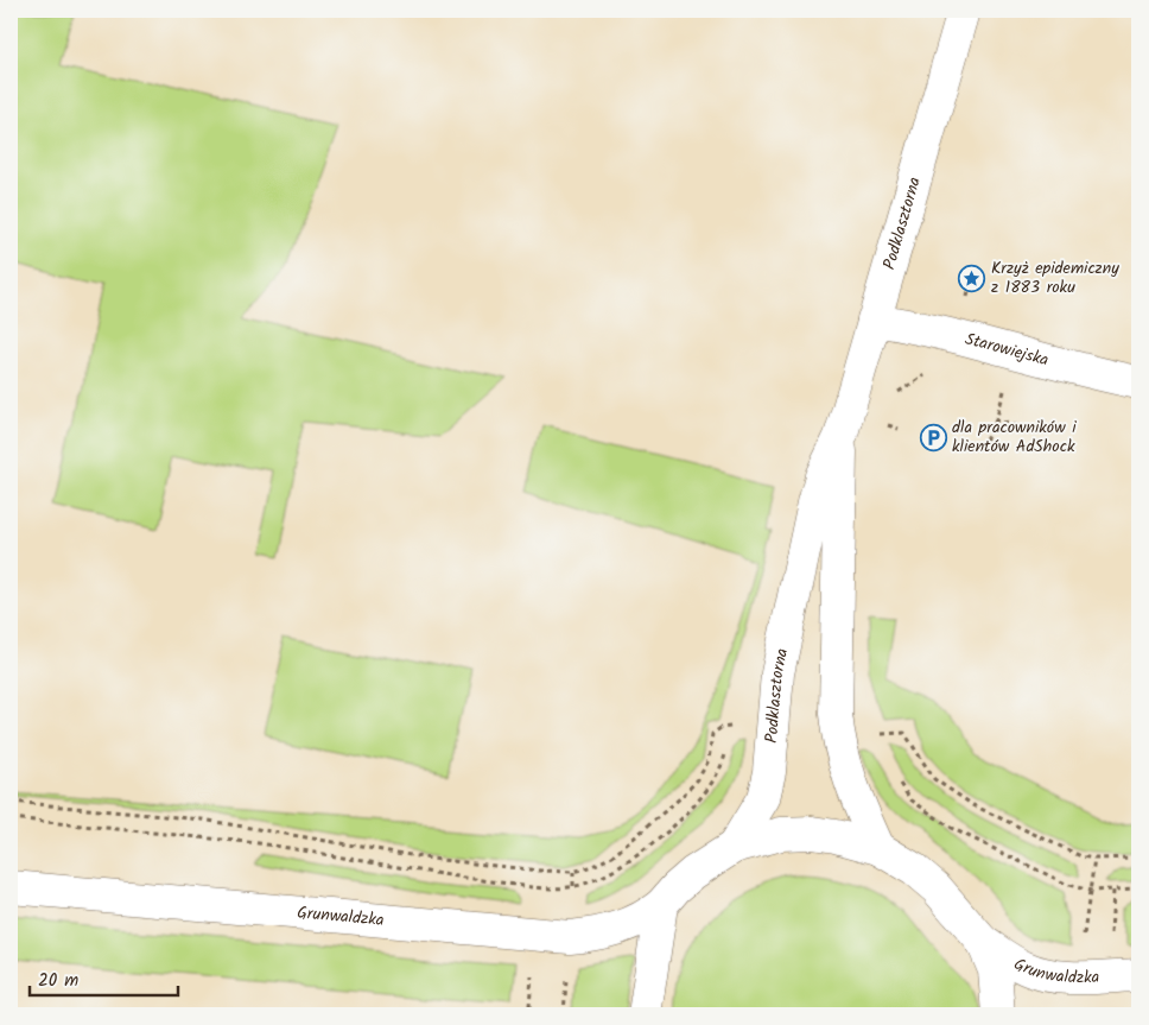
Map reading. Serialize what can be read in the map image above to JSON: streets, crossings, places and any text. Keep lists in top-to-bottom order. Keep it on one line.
{"streets":{"street":["Podklasztorna","Starowiejska","Grunwaldzka"]},"crossings":[["Podklasztorna","Starowiejska"],["Podklasztorna","Grunwaldzka"]],"places":{"place":["Krzyż epidemiczny z 1883 roku"],"parking":["dla pracowników i klientów AdShock"]},"scale_bar":"20 m"}
